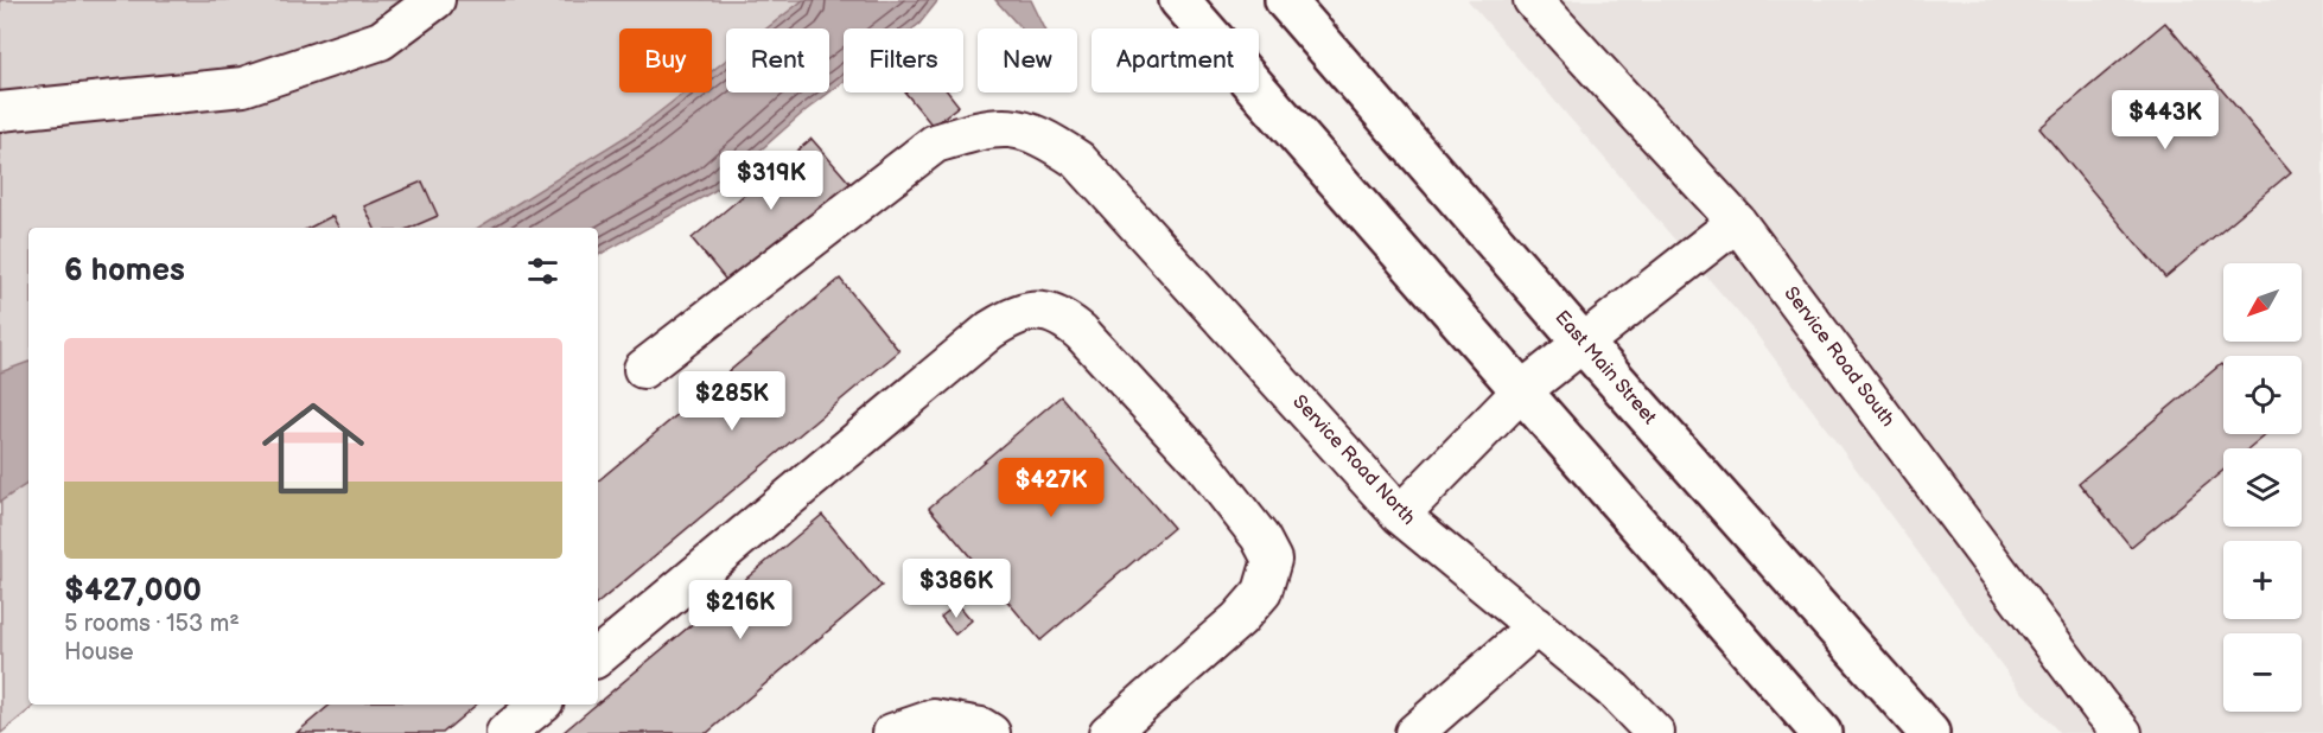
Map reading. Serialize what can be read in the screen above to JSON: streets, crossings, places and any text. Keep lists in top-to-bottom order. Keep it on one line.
{"streets":{"main road":["East Main Street"],"lane":["Service Road South","Service Road North"]},"north":"bottom left","page":{"chip":["Buy","Rent","Filters","New","Apartment"],"price":["$443K","$319K","$285K","$427K","$386K","$216K"],"heading":"6 homes","map_buttons":["+","−"],"list":[{"name":"$427,000","note":"5 rooms · 153 m² · House"}]}}
